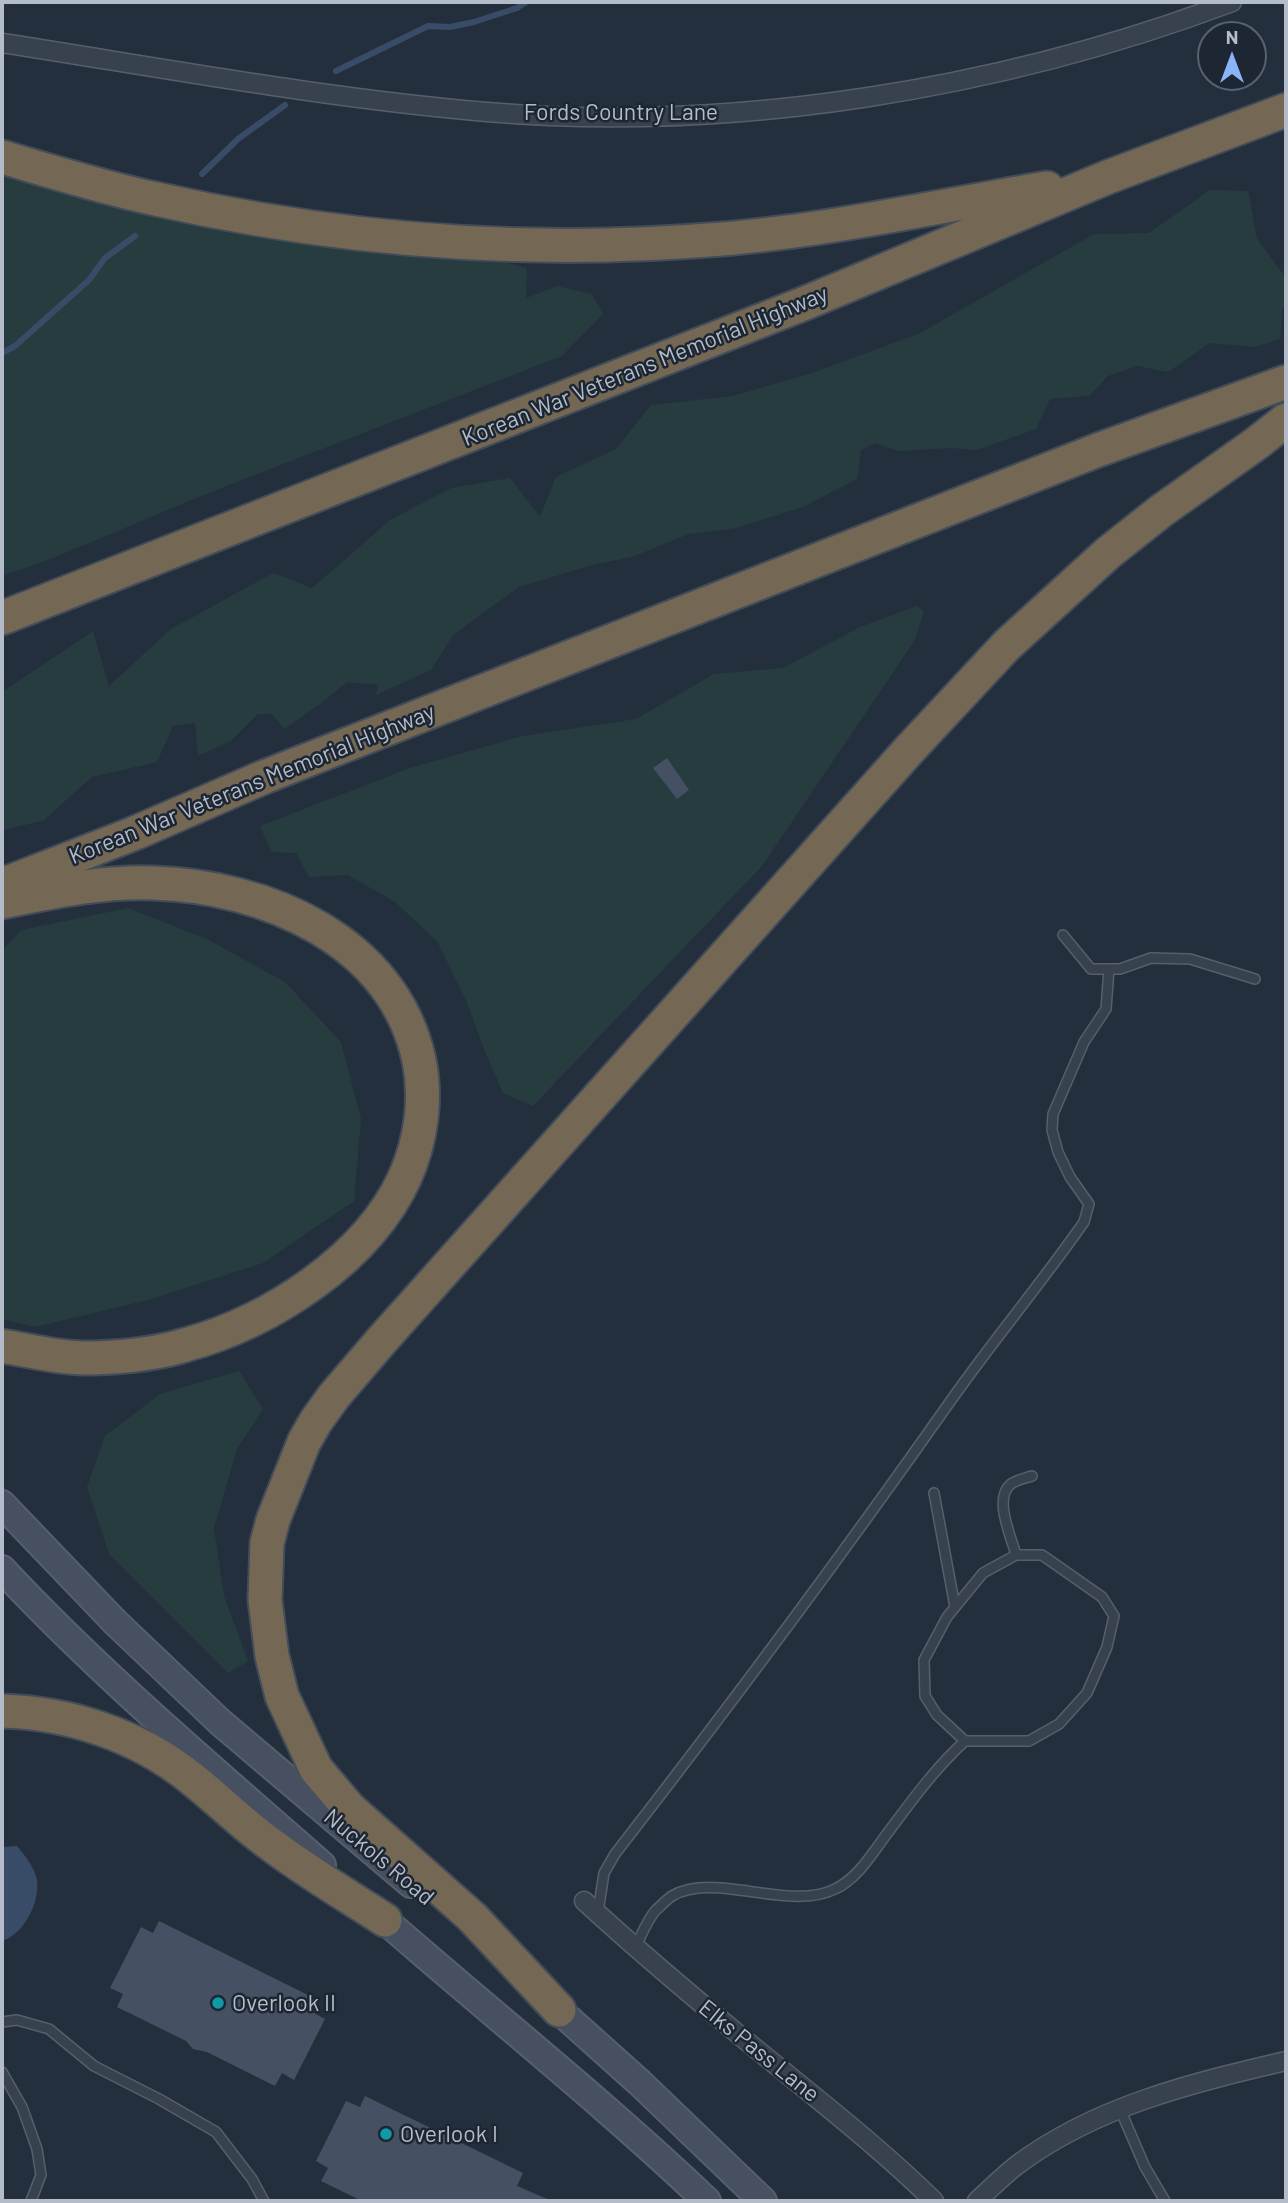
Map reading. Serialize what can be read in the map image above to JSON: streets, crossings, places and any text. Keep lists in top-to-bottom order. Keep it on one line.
{"streets":{"highway":["Korean War Veterans Memorial Highway"],"main road":["Nuckols Road"],"street":["Fords Country Lane","Elks Pass Lane"]},"places":["Overlook II","Overlook I"],"north":"top"}
